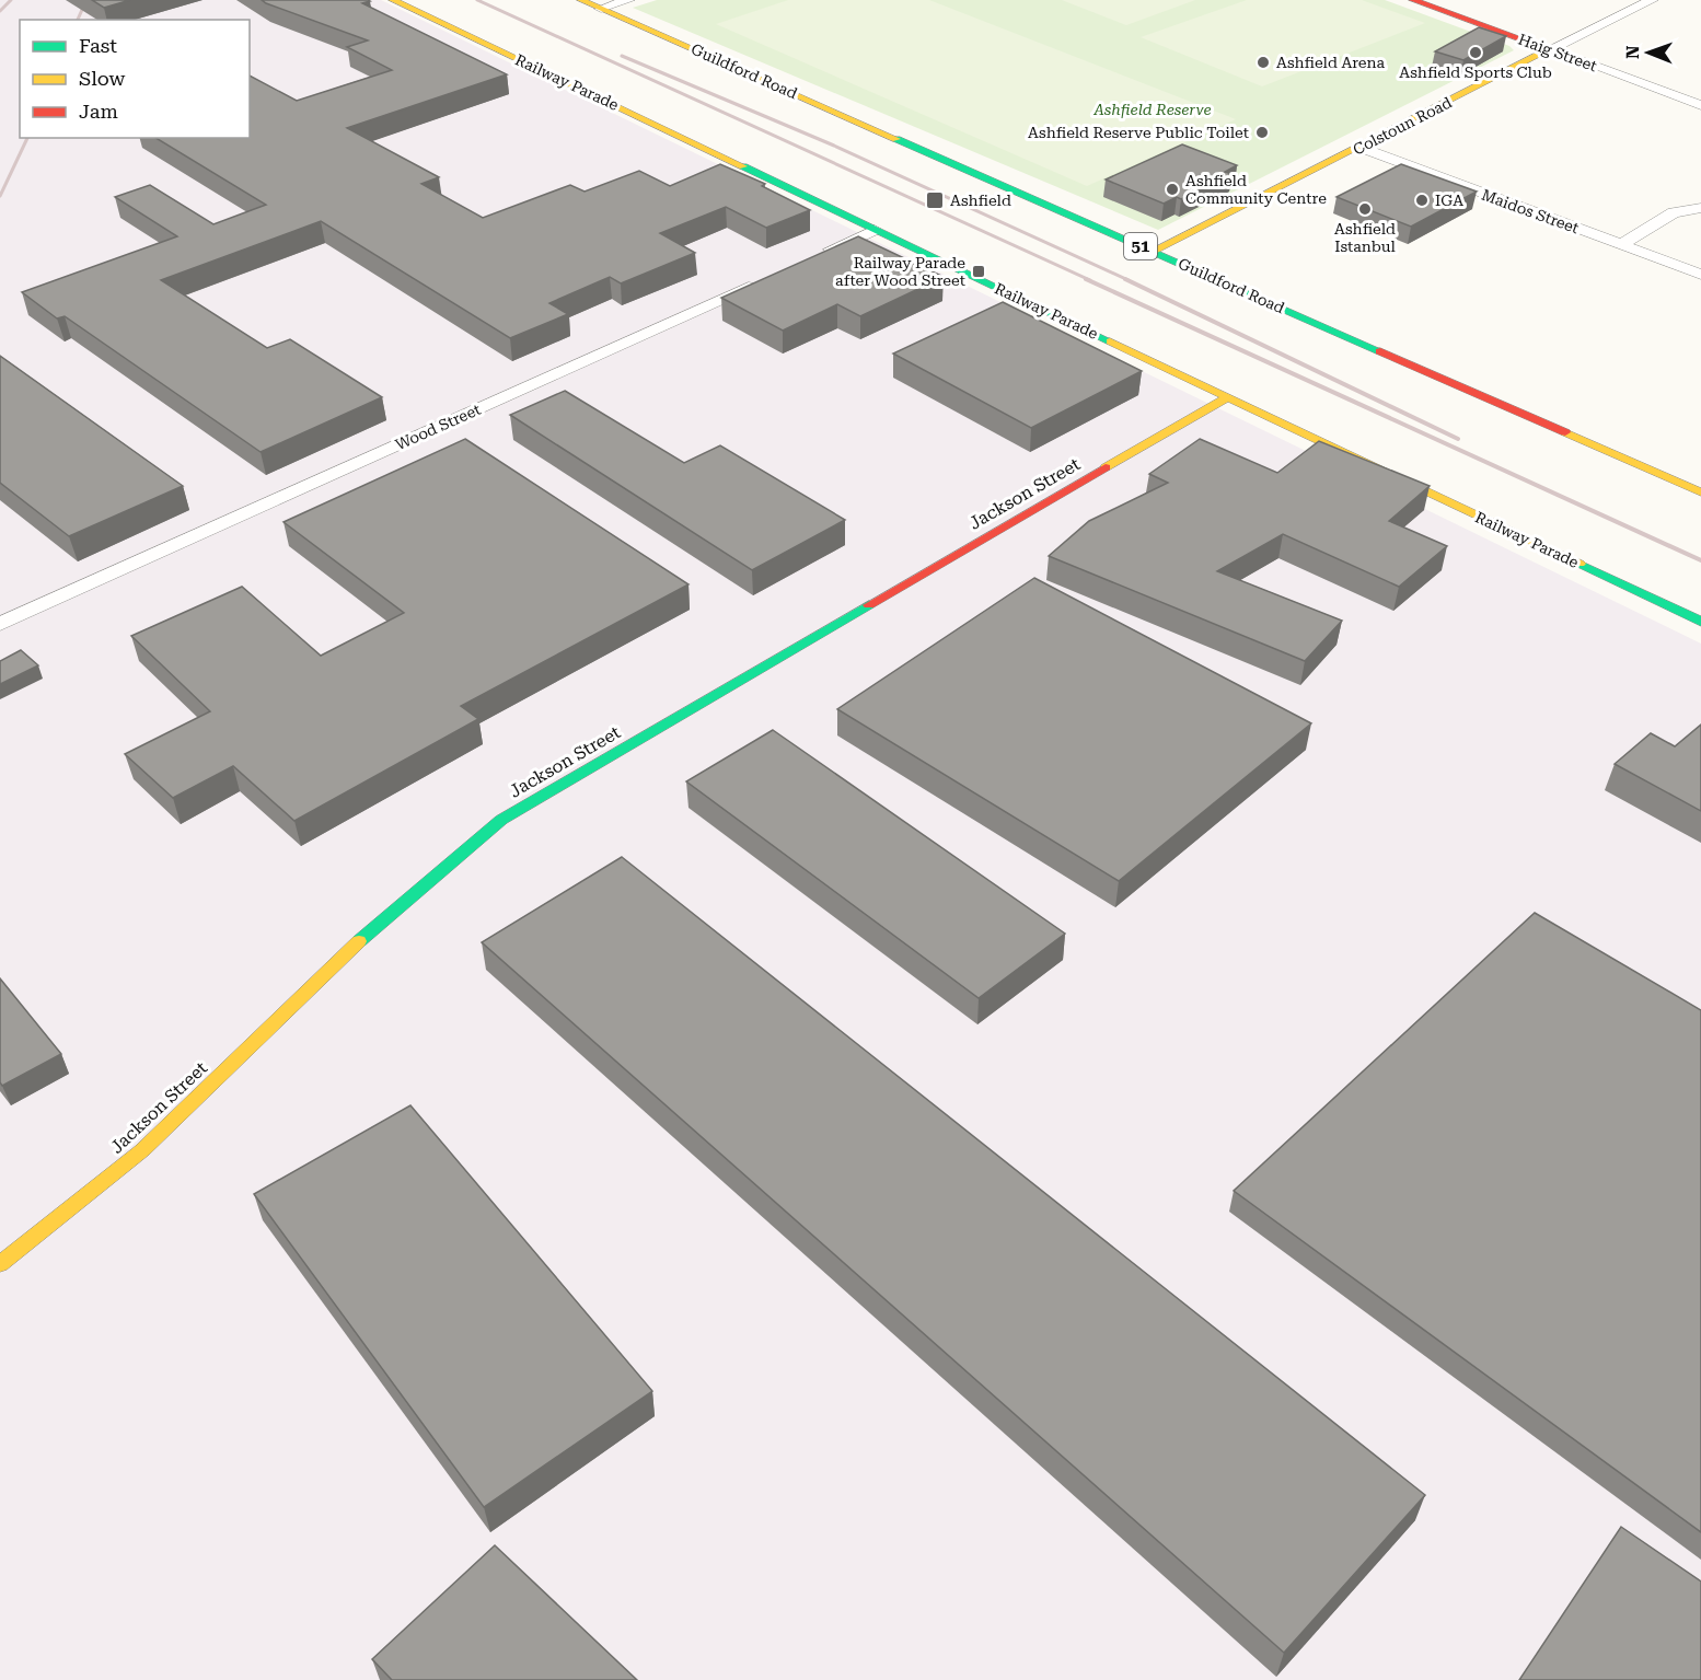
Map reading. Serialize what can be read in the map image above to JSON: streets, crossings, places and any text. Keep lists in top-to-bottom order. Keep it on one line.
{"streets":{"main road":["Haig Street","Guildford Road","Railway Parade","Colstoun Road","51","Jackson Street"],"street":["Maidos Street","Wood Street"]},"crossings":[["Haig Street","Colstoun Road"],["Guildford Road","Colstoun Road"],["Railway Parade","Jackson Street"],["Colstoun Road","Maidos Street"]],"parks":["Ashfield Reserve"],"places":{"other":["Ashfield Sports Club","Ashfield Arena","Ashfield Reserve Public Toilet","Ashfield Community Centre","IGA","Ashfield Istanbul"],"transit":["Ashfield","Railway Parade after Wood Street"]},"legend":["Fast","Slow","Jam"],"north":"left"}
